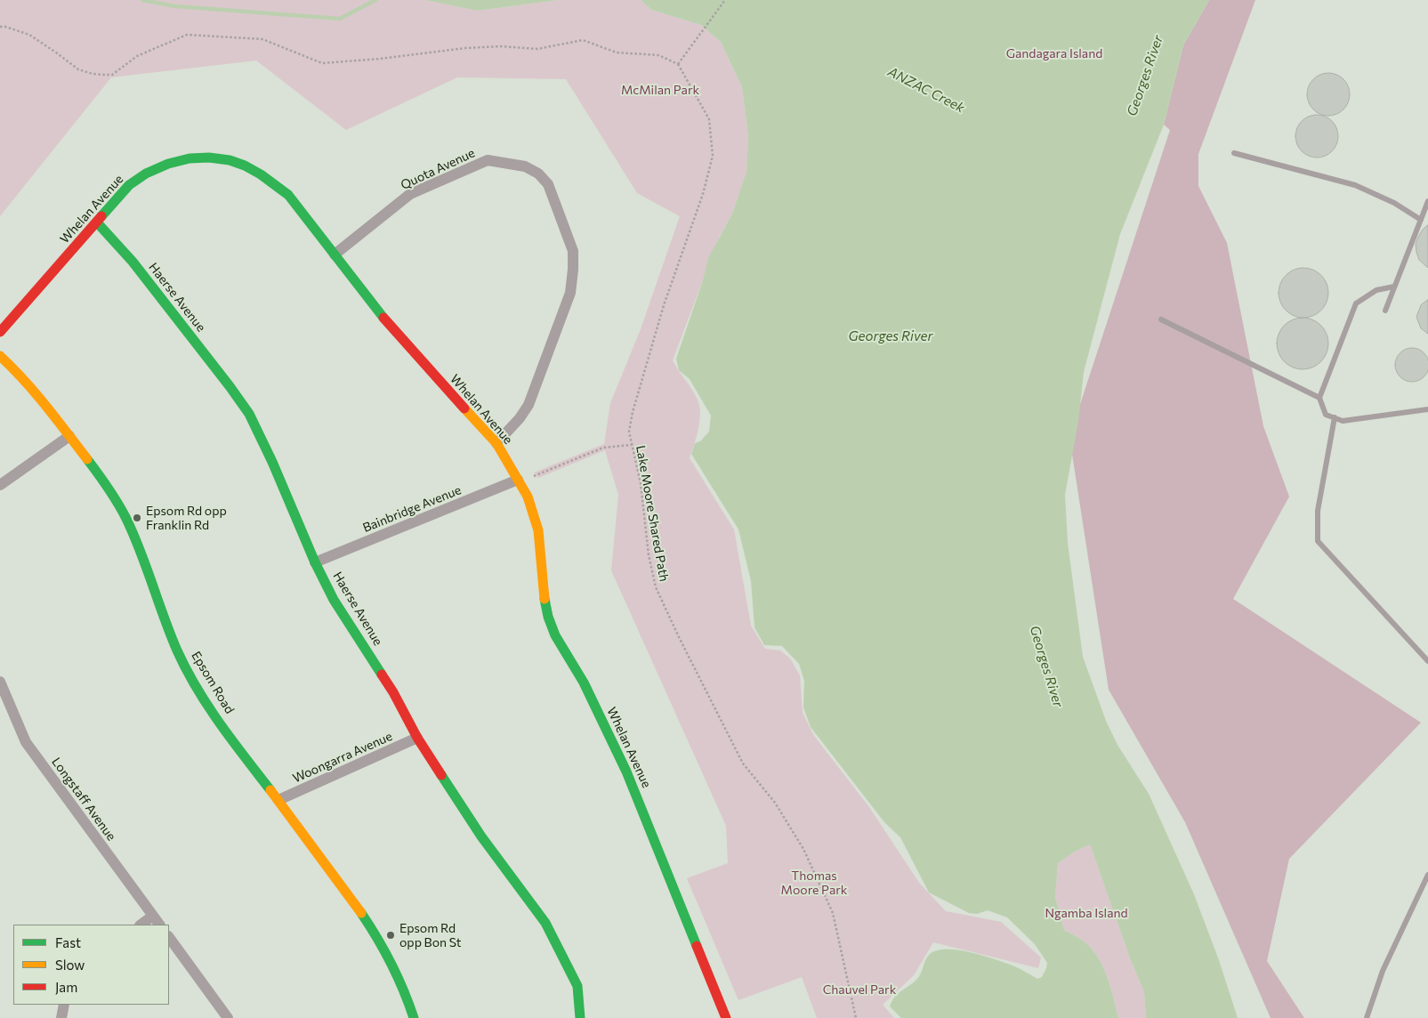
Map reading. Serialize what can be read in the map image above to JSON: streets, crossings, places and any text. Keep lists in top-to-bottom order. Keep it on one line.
{"streets":{"street":["Quota Avenue","Whelan Avenue","Haerse Avenue","Bainbridge Avenue","Epsom Road","Woongarra Avenue","Longstaff Avenue"],"path":["Lake Moore Shared Path"]},"crossings":[["Quota Avenue","Whelan Avenue"],["Whelan Avenue","Haerse Avenue"],["Whelan Avenue","Bainbridge Avenue"],["Haerse Avenue","Bainbridge Avenue"],["Haerse Avenue","Woongarra Avenue"],["Epsom Road","Woongarra Avenue"]],"water":["Georges River","ANZAC Creek"],"parks":["Gandagara Island","McMilan Park","Thomas Moore Park","Ngamba Island","Chauvel Park"],"places":["Epsom Rd opp Franklin Rd","Epsom Rd opp Bon St"],"legend":["Fast","Slow","Jam"]}
